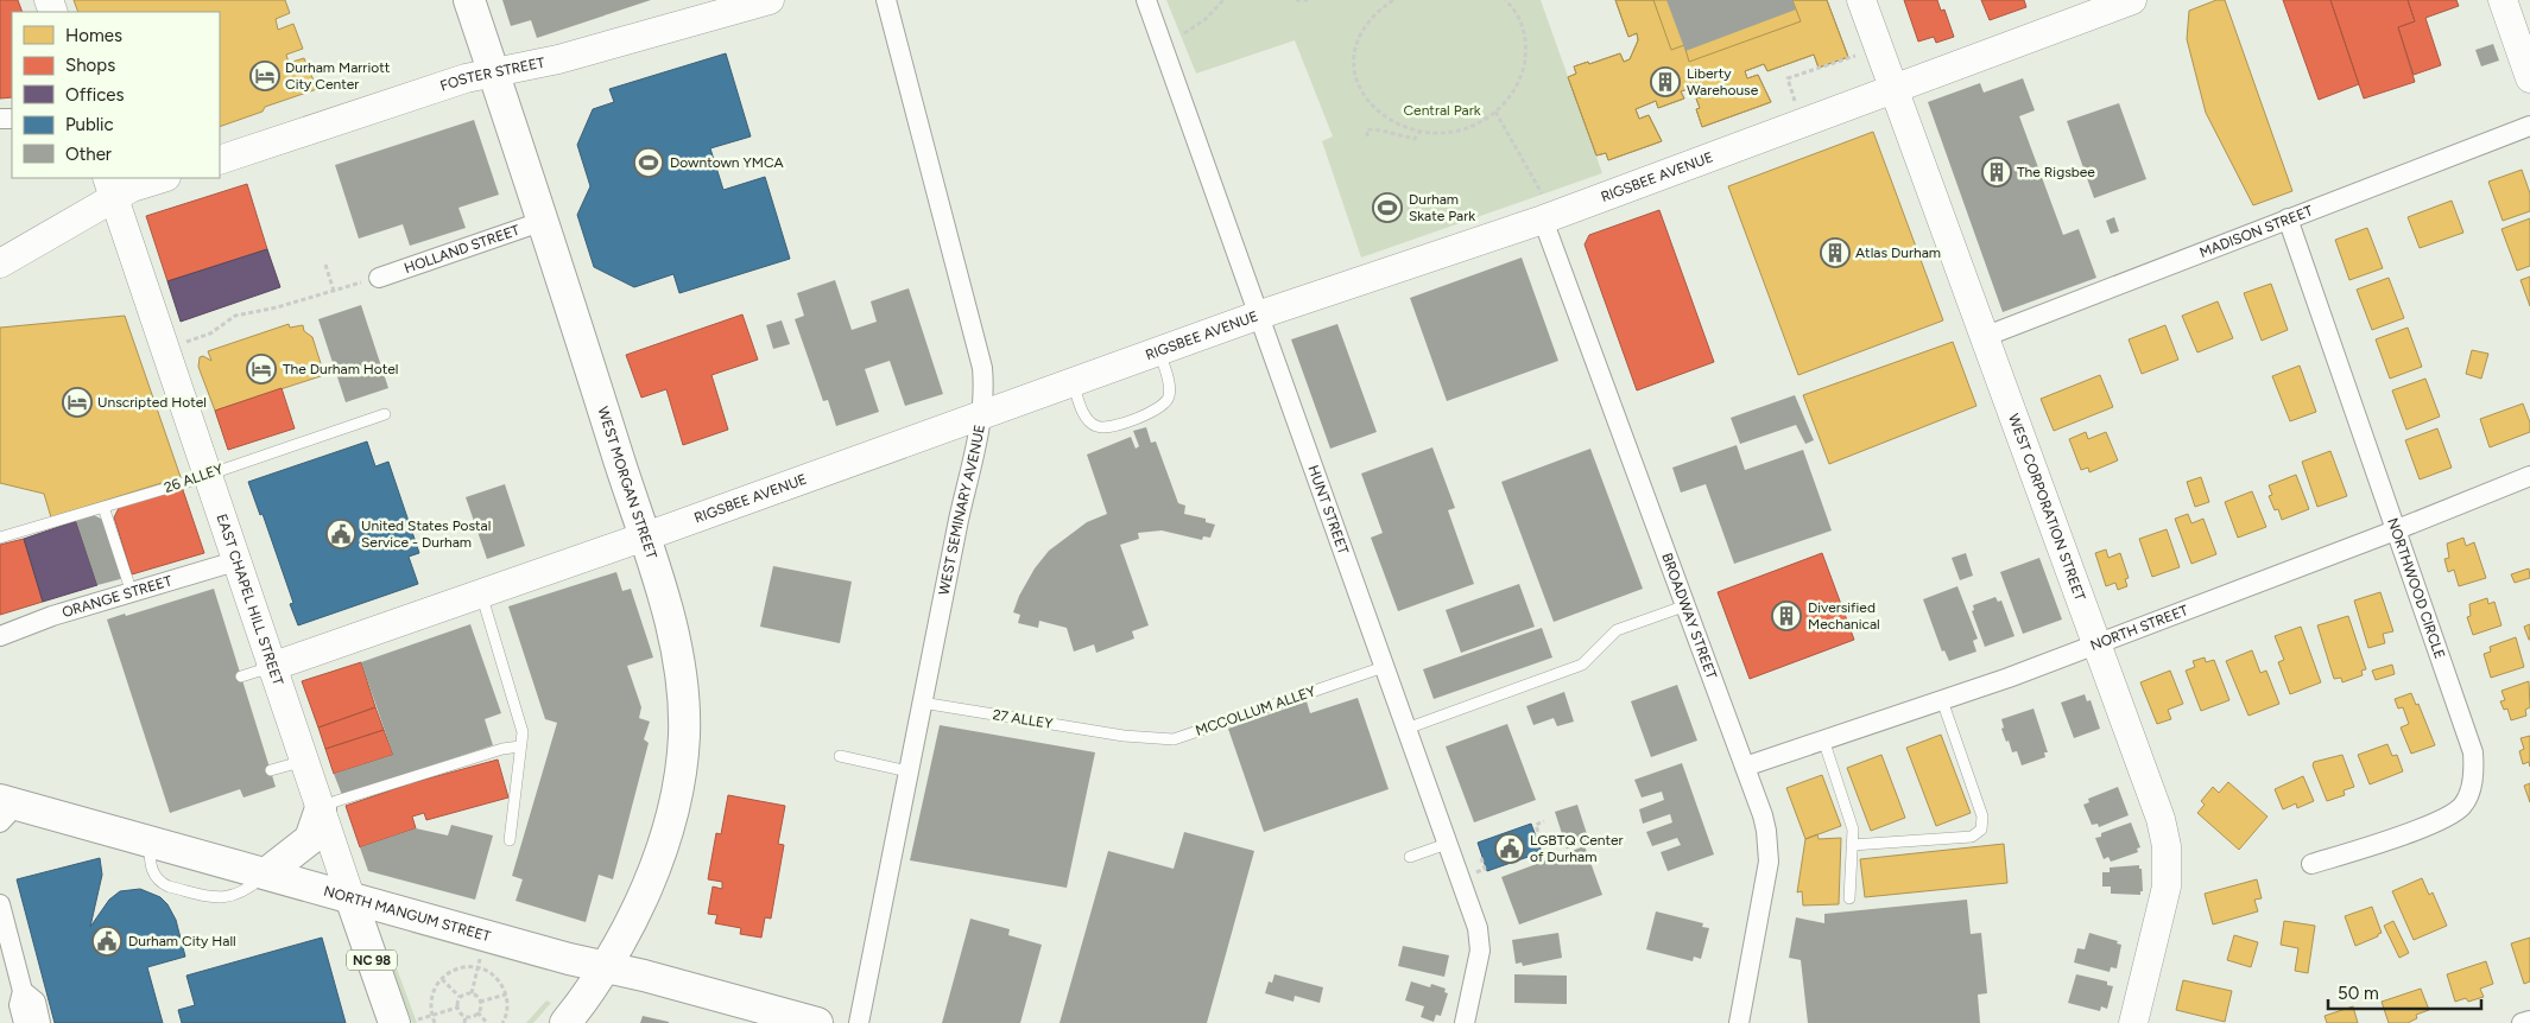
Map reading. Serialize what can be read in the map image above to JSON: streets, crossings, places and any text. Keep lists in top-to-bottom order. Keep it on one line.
{"streets":{"main road":["WEST MORGAN STREET","EAST CHAPEL HILL STREET","NORTH MANGUM STREET","NC 98"],"street":["FOSTER STREET","RIGSBEE AVENUE","MADISON STREET","HOLLAND STREET","WEST CORPORATION STREET","WEST SEMINARY AVENUE","HUNT STREET","NORTHWOOD CIRCLE","ORANGE STREET","BROADWAY STREET","NORTH STREET"],"lane":["26 ALLEY","MCCOLLUM ALLEY","27 ALLEY"]},"crossings":[["FOSTER STREET","WEST MORGAN STREET"],["RIGSBEE AVENUE","WEST MORGAN STREET"],["RIGSBEE AVENUE","WEST CORPORATION STREET"],["RIGSBEE AVENUE","WEST SEMINARY AVENUE"],["RIGSBEE AVENUE","HUNT STREET"],["RIGSBEE AVENUE","EAST CHAPEL HILL STREET"],["RIGSBEE AVENUE","BROADWAY STREET"],["MADISON STREET","WEST CORPORATION STREET"],["MADISON STREET","NORTHWOOD CIRCLE"],["HOLLAND STREET","WEST MORGAN STREET"],["26 ALLEY","EAST CHAPEL HILL STREET"],["WEST MORGAN STREET","NORTH MANGUM STREET"],["WEST CORPORATION STREET","NORTH STREET"],["WEST SEMINARY AVENUE","27 ALLEY"],["HUNT STREET","MCCOLLUM ALLEY"],["NORTHWOOD CIRCLE","NORTH STREET"],["ORANGE STREET","EAST CHAPEL HILL STREET"],["EAST CHAPEL HILL STREET","NORTH MANGUM STREET"],["BROADWAY STREET","NORTH STREET"],["MCCOLLUM ALLEY","27 ALLEY"]],"parks":["Central Park"],"places":{"hotel":["Durham Marriott City Center","The Durham Hotel","Unscripted Hotel"],"building":["Liberty Warehouse","The Rigsbee","Atlas Durham","Diversified Mechanical"],"sports":["Downtown YMCA","Durham Skate Park"],"public building":["United States Postal Service - Durham","LGBTQ Center of Durham","Durham City Hall"]},"legend":["Homes","Shops","Offices","Public","Other"],"scale_bar":"50 m"}
